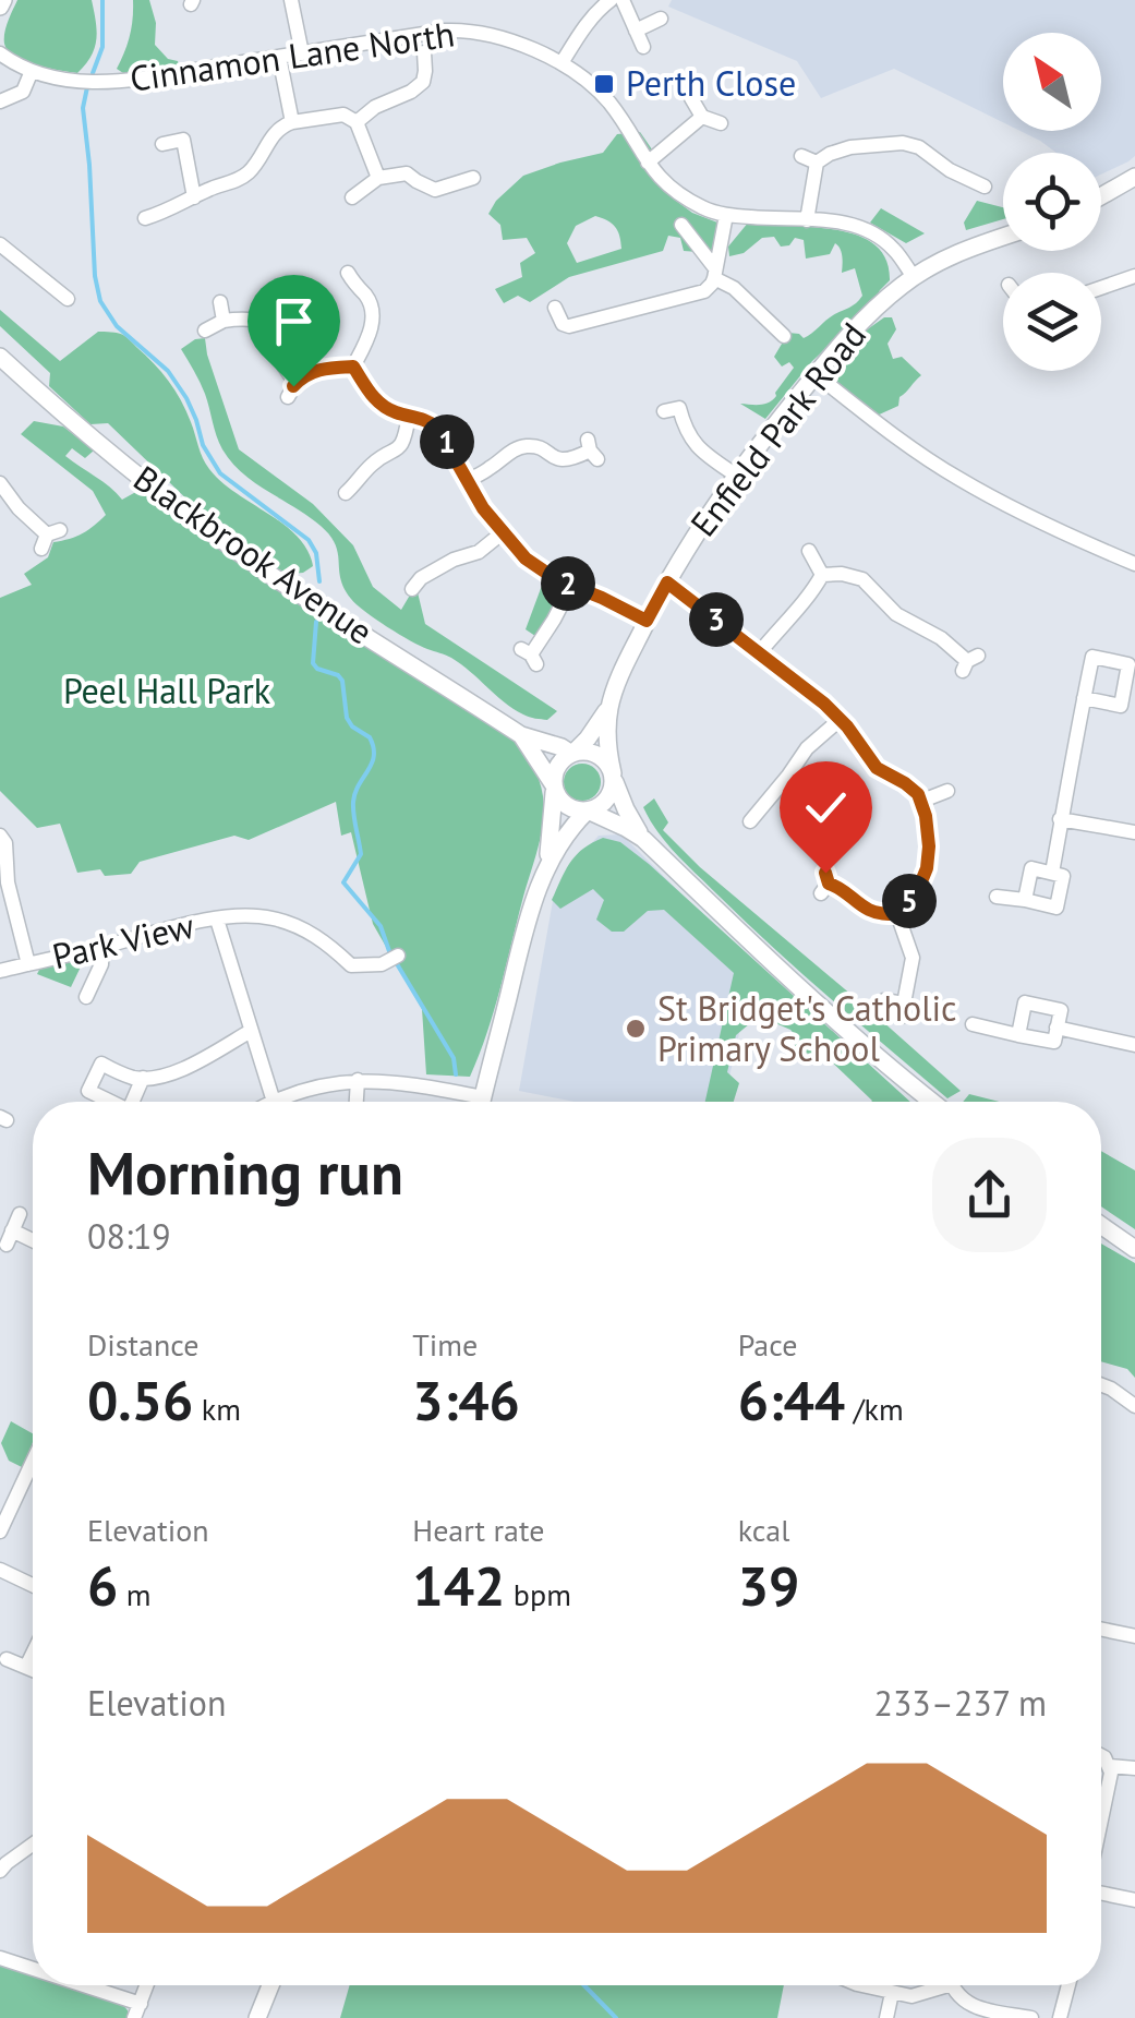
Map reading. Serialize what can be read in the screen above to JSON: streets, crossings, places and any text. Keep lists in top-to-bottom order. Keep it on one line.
{"streets":{"street":["Cinnamon Lane North","Enfield Park Road","Blackbrook Avenue","Park View"]},"crossings":[["Cinnamon Lane North","Enfield Park Road"],["Enfield Park Road","Blackbrook Avenue"]],"parks":["Peel Hall Park"],"places":{"transit":["Perth Close"],"other":["St Bridget's Catholic Primary School"]},"north":"top left","page":{"pins":["1","2","3","5"],"heading":["Morning run","08:19"],"stats":[["Distance","0.56 km"],["Time","3:46"],["Pace","6:44 /km"],["Elevation","6 m"],["Heart rate","142 bpm"],["kcal","39"]],"chart":["Elevation","233–237 m"]}}
